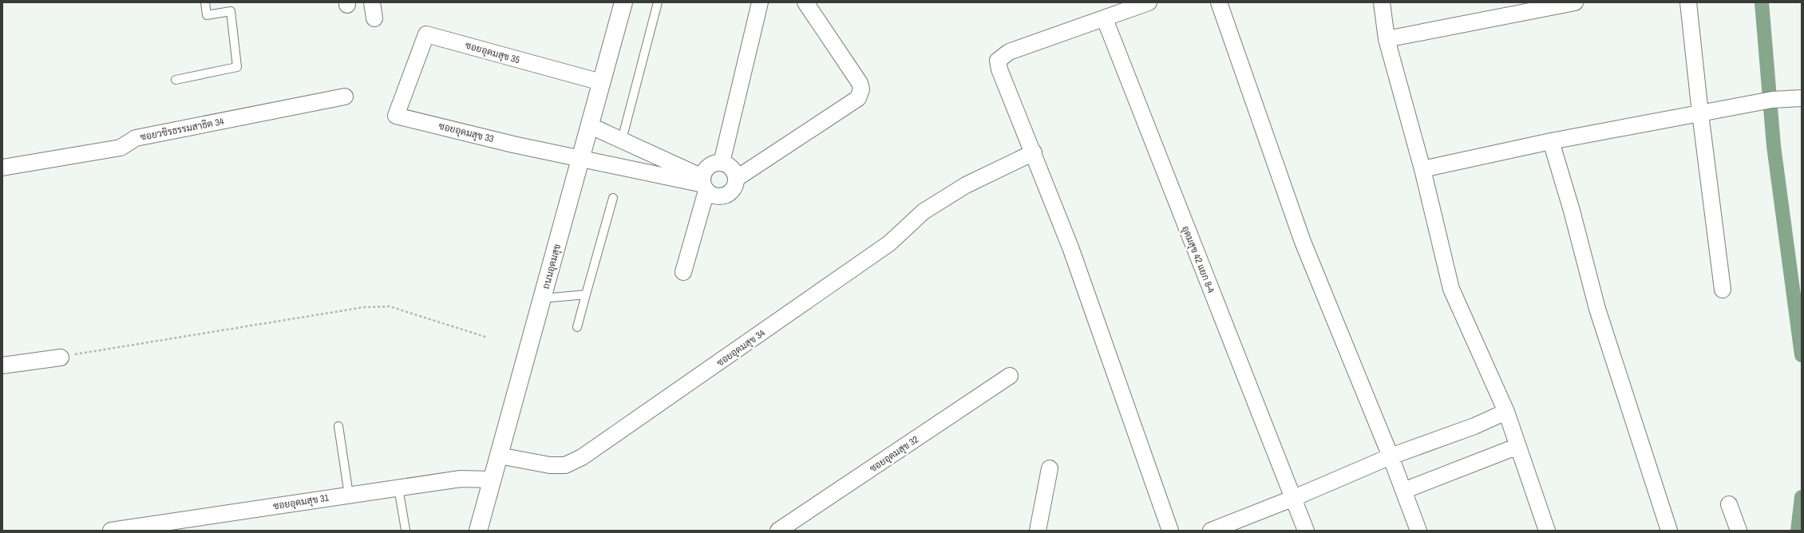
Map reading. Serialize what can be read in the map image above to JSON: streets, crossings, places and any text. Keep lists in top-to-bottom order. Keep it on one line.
{"streets":{"main road":["ถนนอุดมสุข"],"street":["ซอยอุดมสุข 35","ซอยวชิรธรรมสาธิต 34","ซอยอุดมสุข 33","อุดมสุข 42 แยก 8-4","ซอยอุดมสุข 34","ซอยอุดมสุข 32","ซอยอุดมสุข 31"]},"crossings":[["ซอยอุดมสุข 35","ซอยอุดมสุข 33"],["ซอยอุดมสุข 35","ถนนอุดมสุข"],["ซอยอุดมสุข 33","ถนนอุดมสุข"],["ถนนอุดมสุข","ซอยอุดมสุข 34"],["ถนนอุดมสุข","ซอยอุดมสุข 31"]]}
